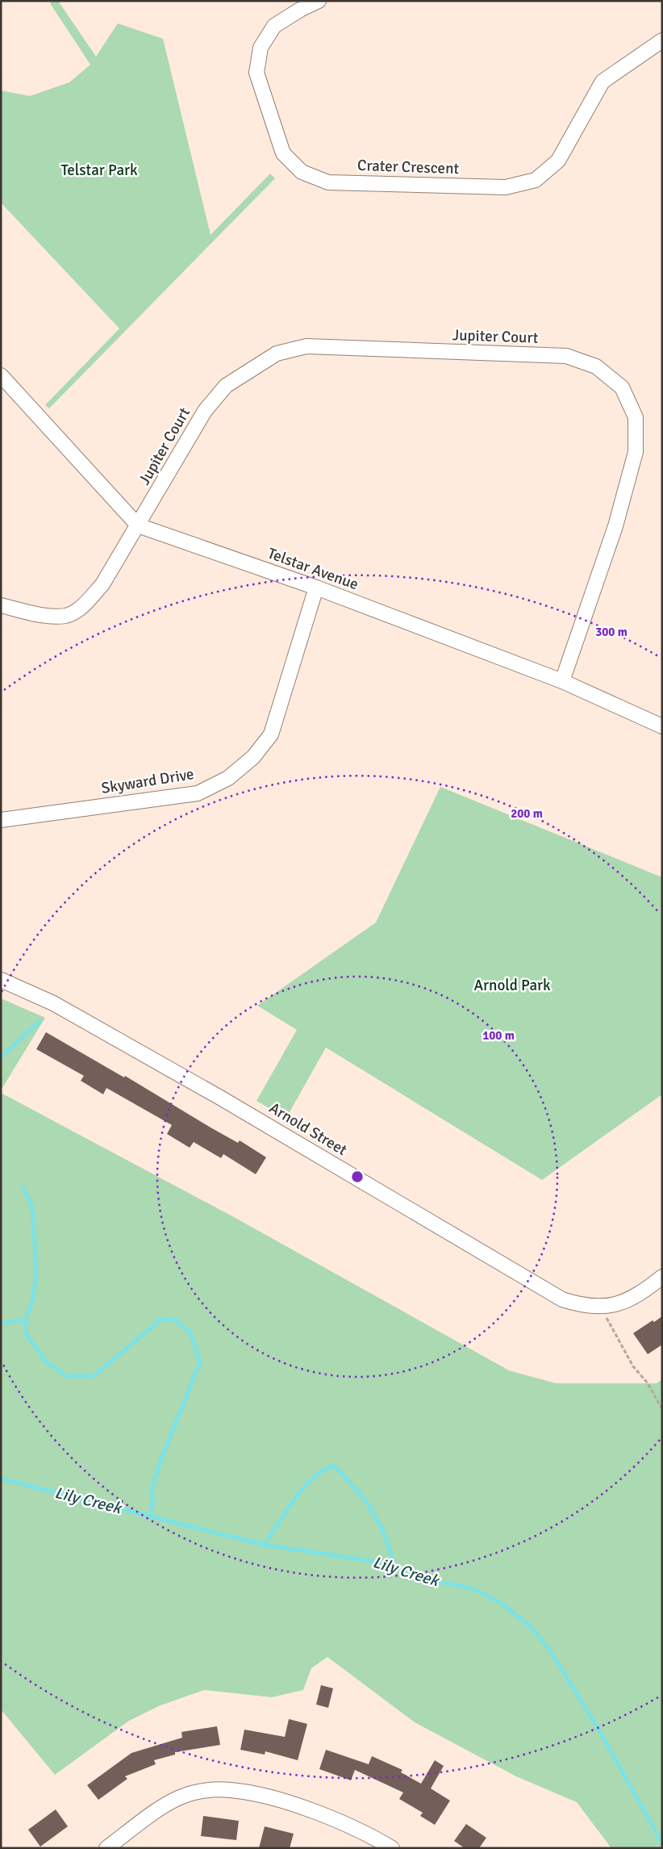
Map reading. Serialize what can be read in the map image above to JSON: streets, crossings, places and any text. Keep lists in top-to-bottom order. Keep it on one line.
{"streets":{"street":["Crater Crescent","Jupiter Court","Telstar Avenue","Skyward Drive","Arnold Street"]},"crossings":[["Jupiter Court","Telstar Avenue"],["Telstar Avenue","Skyward Drive"]],"water":["Lily Creek"],"parks":["Telstar Park","Arnold Park"],"rings":["300 m","200 m","100 m"]}
